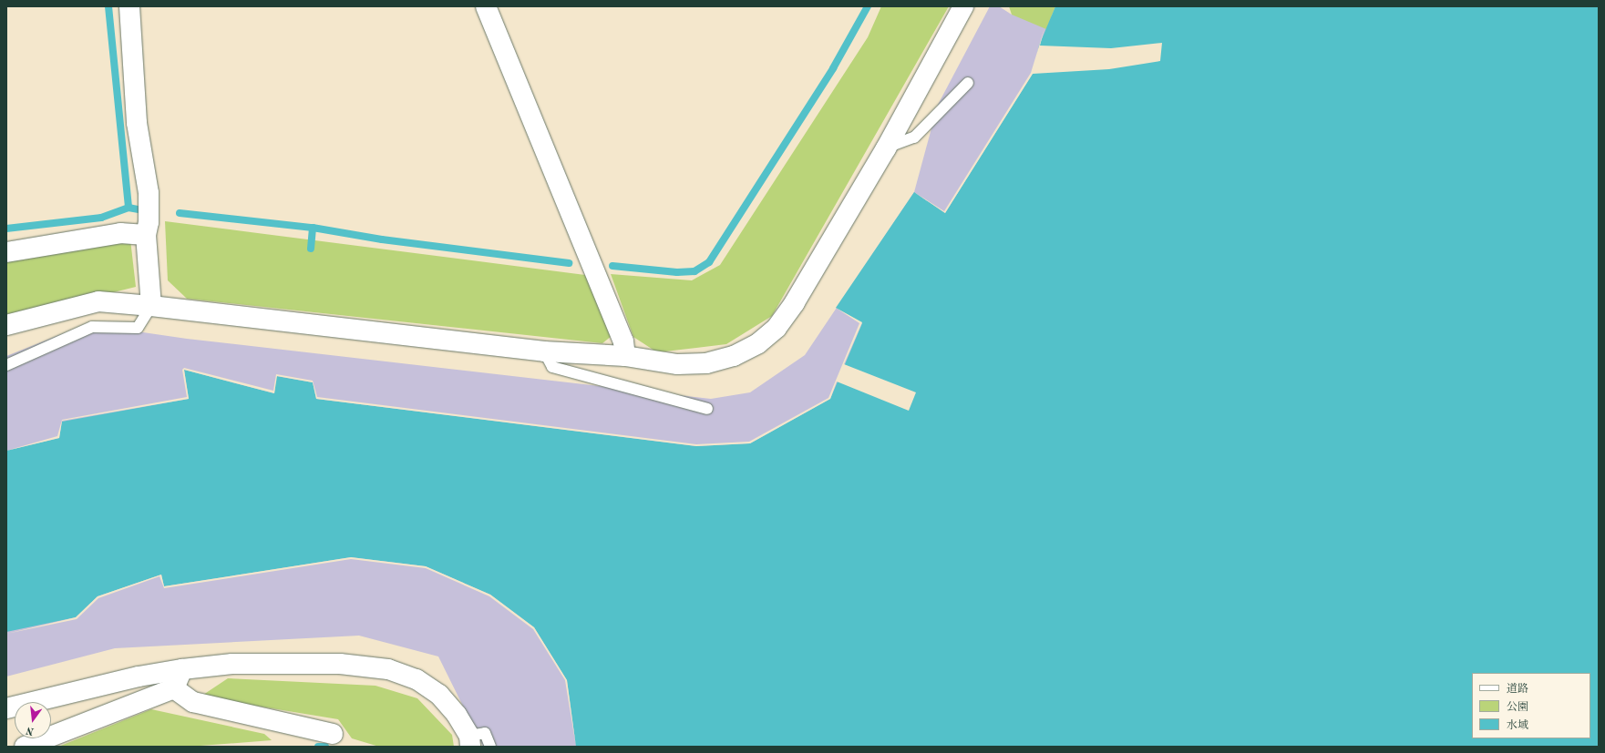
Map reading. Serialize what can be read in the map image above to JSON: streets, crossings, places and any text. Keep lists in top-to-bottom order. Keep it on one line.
{"legend":["道路","公園","水域"],"north":"bottom"}
